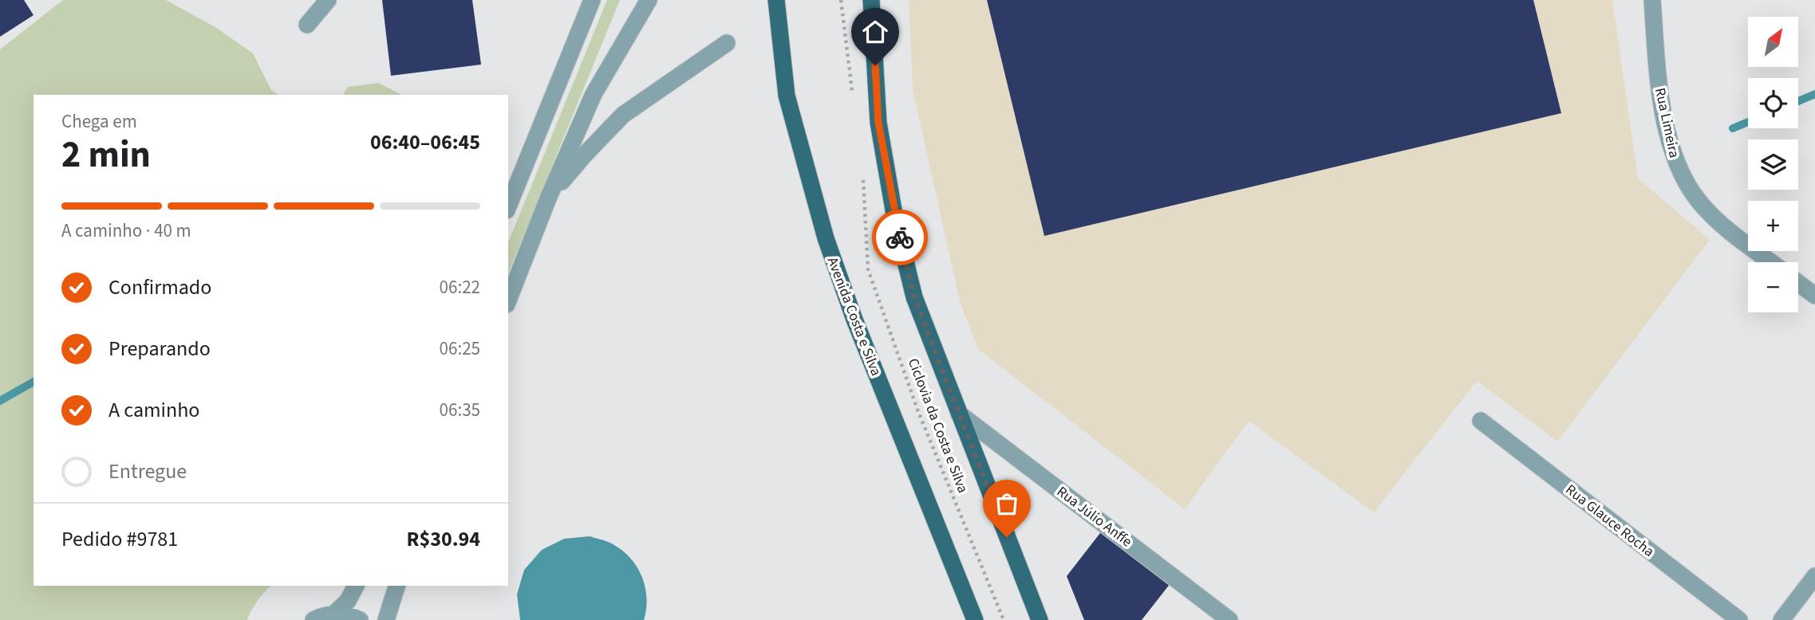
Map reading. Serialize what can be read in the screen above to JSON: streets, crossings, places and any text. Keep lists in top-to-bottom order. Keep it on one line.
{"streets":{"main road":["Avenida Costa e Silva"],"street":["Rua Limeira","Rua Júlio Anffe","Rua Glauce Rocha"],"path":["Ciclovia da Costa e Silva"]},"north":"top right","page":{"map_buttons":["+","−"],"heading":["2 min","Chega em","06:40–06:45"],"panel":["Pedido #9781","R$30.94"],"bar":"A caminho · 40 m","list":[["Confirmado","06:22"],["Preparando","06:25"],["A caminho","06:35"],"Entregue"]}}
